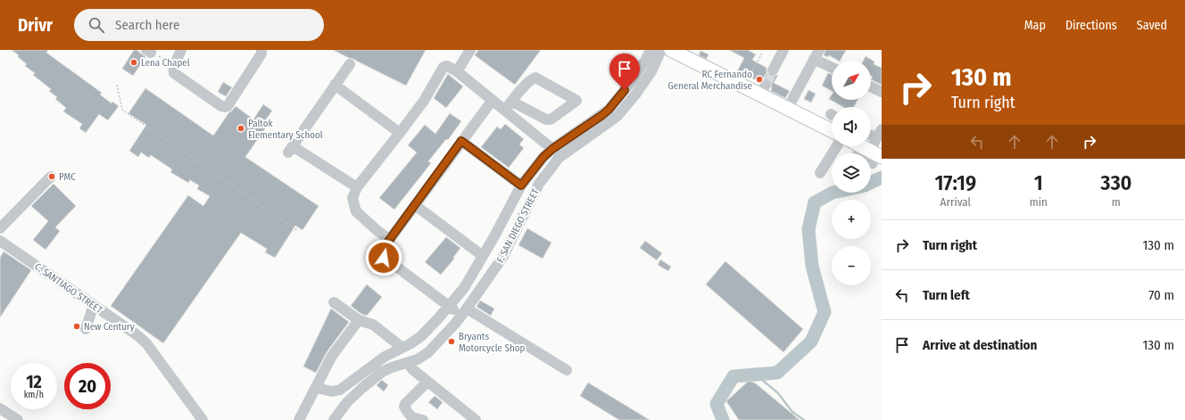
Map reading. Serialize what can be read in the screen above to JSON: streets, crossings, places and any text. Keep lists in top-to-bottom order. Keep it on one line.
{"streets":{"street":["F. SAN DIEGO STREET","C. SANTIAGO STREET"]},"places":["Lena Chapel","RC Fernando General Merchandise","Paltok Elementary School","PMC","New Century","Bryants Motorcycle Shop"],"north":"top right","page":{"header":"Drivr","search":"Search here","nav":["Map","Directions","Saved"],"turn":["130 m","Turn right"],"map_buttons":["+","−"],"eta":["17:19","Arrival","1","min","330","m"],"list":[{"name":"Turn right","value":"130 m"},{"name":"Turn left","value":"70 m"},{"name":"Arrive at destination","value":"130 m"}],"speed":"12 km/h","limit":"20"}}
